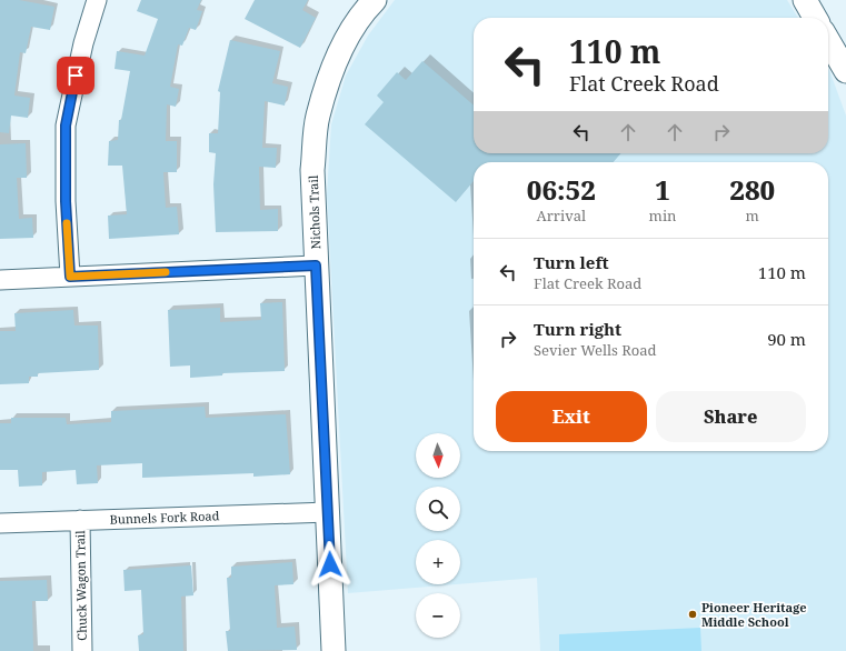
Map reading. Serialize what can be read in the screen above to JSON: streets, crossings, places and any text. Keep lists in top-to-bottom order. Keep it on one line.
{"streets":{"street":["Nichols Trail","Bunnels Fork Road","Chuck Wagon Trail"]},"crossings":[["Nichols Trail","Bunnels Fork Road"],["Bunnels Fork Road","Chuck Wagon Trail"]],"places":["Pioneer Heritage Middle School"],"north":"bottom","page":{"turn":["110 m","Flat Creek Road"],"eta":["06:52","Arrival","1","min","280","m"],"list":[{"name":"Turn left","note":"Flat Creek Road","value":"110 m"},{"name":"Turn right","note":"Sevier Wells Road","value":"90 m"}],"buttons":["Exit","Share"],"map_buttons":["+","−"]}}
